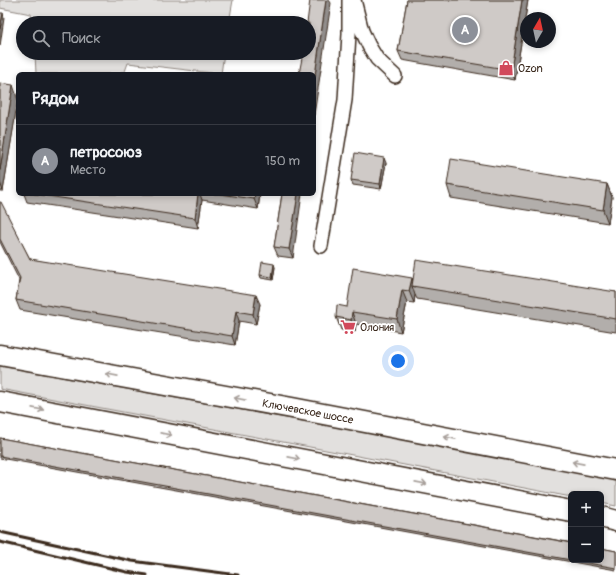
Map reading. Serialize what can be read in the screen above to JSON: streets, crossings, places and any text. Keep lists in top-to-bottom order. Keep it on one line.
{"streets":{"main road":["Ключевское шоссе"]},"places":{"shop":["Ozon"],"supermarket":["Олония"]},"north":"top","page":{"pins":"A","search":"Поиск","heading":"Рядом","list":[{"mark":"A","name":"петросоюз","note":"Место","value":"150 m"}],"map_buttons":["+","−"]}}
